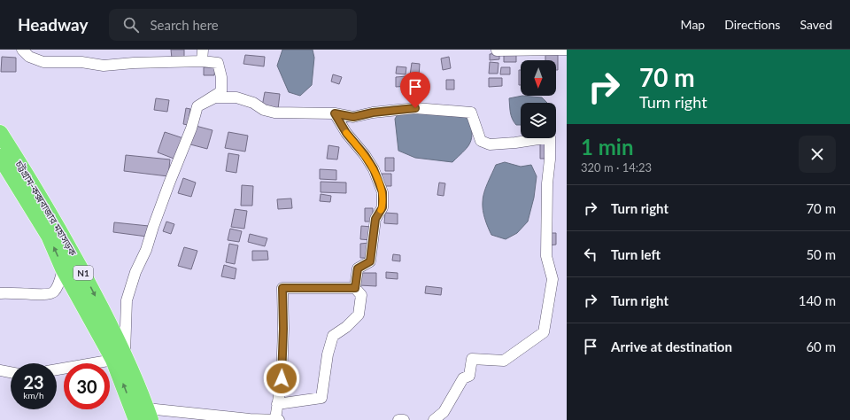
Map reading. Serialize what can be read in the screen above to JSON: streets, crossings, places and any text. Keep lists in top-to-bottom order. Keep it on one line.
{"streets":{"highway":["চট্টগ্রাম-কক্সবাজার মহাসড়ক","N1"]},"north":"bottom","page":{"header":"Headway","search":"Search here","nav":["Map","Directions","Saved"],"turn":["70 m","Turn right"],"heading":["1 min","320 m · 14:23"],"list":[{"name":"Turn right","value":"70 m"},{"name":"Turn left","value":"50 m"},{"name":"Turn right","value":"140 m"},{"name":"Arrive at destination","value":"60 m"}],"speed":"23 km/h","limit":"30"}}
